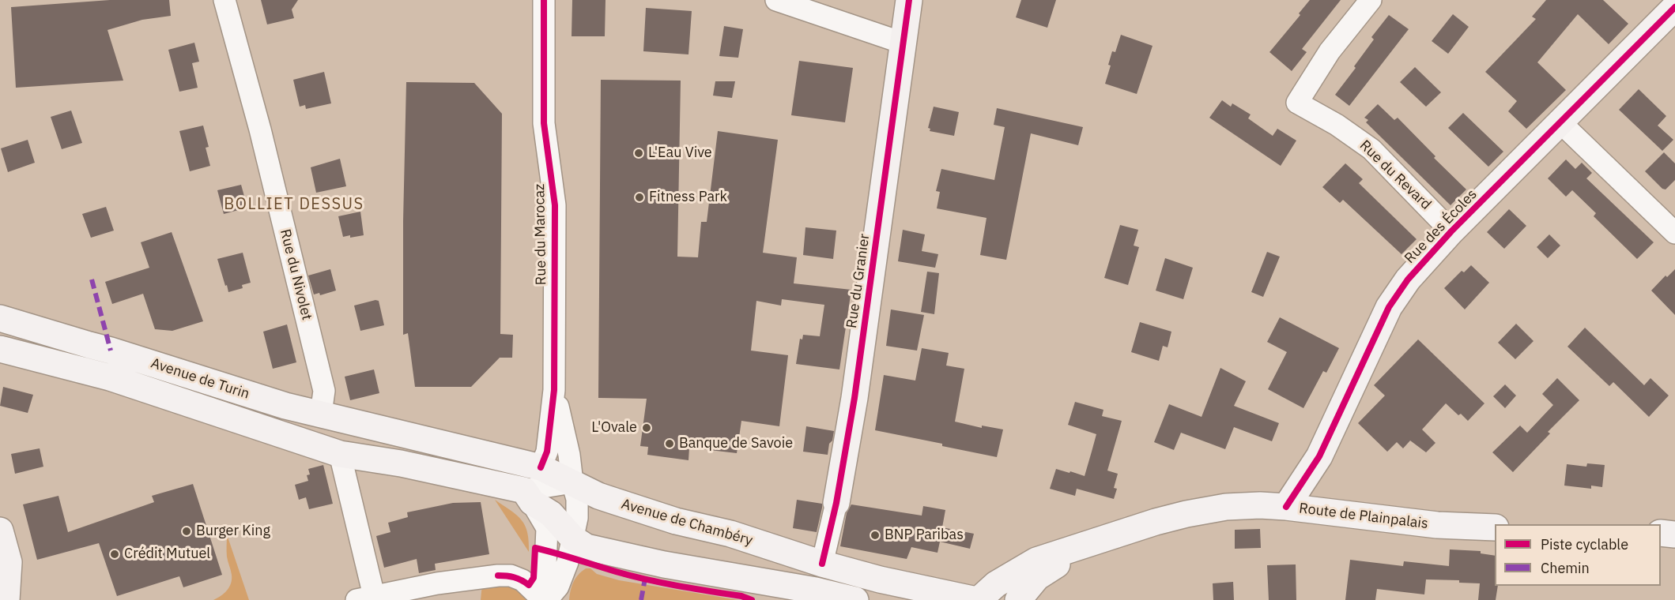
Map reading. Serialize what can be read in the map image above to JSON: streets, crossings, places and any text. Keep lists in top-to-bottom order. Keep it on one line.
{"streets":{"main road":["Rue des Écoles","Rue du Granier","Avenue de Turin","Route de Plainpalais","Avenue de Chambéry"],"street":["Rue du Revard","Rue du Marocaz","Rue du Nivolet"]},"crossings":[["Rue du Revard","Rue des Écoles"],["Rue des Écoles","Route de Plainpalais"],["Rue du Marocaz","Avenue de Turin"],["Rue du Marocaz","Avenue de Chambéry"],["Rue du Nivolet","Avenue de Turin"],["Rue du Granier","Avenue de Chambéry"],["Avenue de Turin","Avenue de Chambéry"],["Route de Plainpalais","Avenue de Chambéry"]],"districts":["BOLLIET DESSUS"],"places":["L'Eau Vive","Fitness Park","L'Ovale","Banque de Savoie","Burger King","BNP Paribas","Crédit Mutuel"],"legend":["Piste cyclable","Chemin"]}
